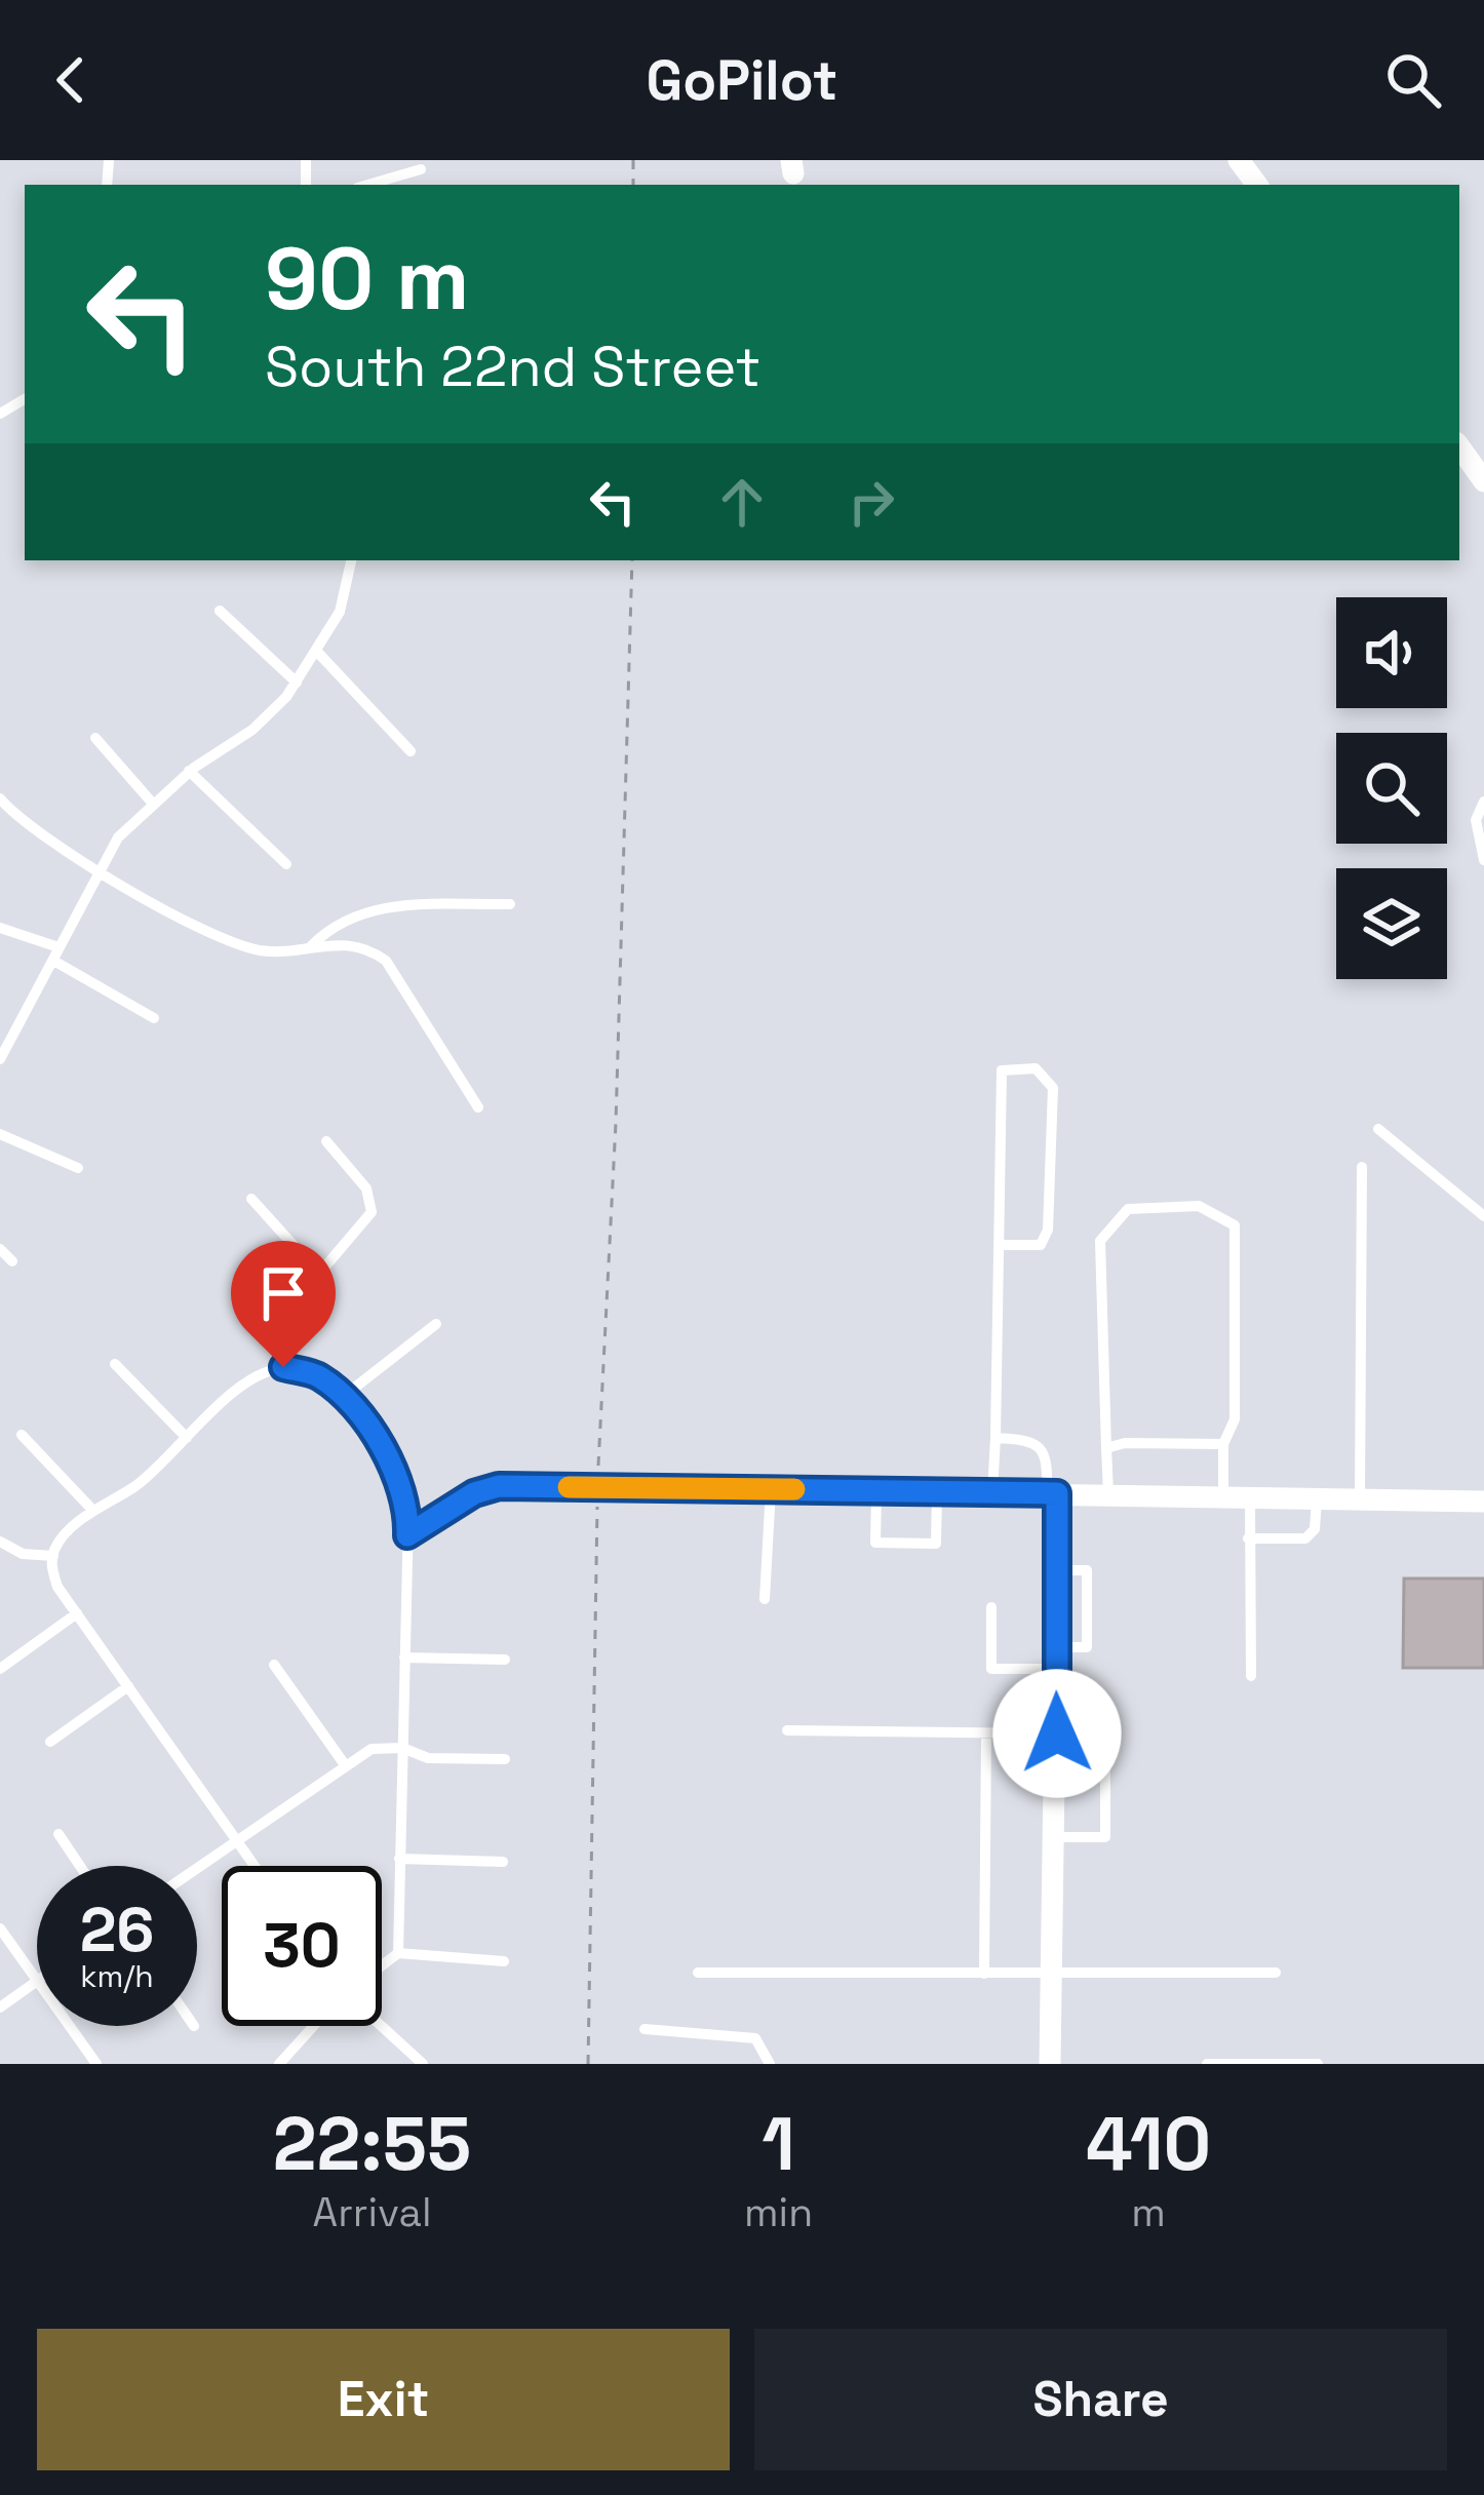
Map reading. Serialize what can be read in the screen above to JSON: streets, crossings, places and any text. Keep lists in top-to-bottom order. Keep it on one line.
{"page":{"header":"GoPilot","turn":["90 m","South 22nd Street"],"speed":"26 km/h","limit":"30","eta":["22:55","Arrival","1","min","410","m"],"buttons":["Exit","Share"]}}
